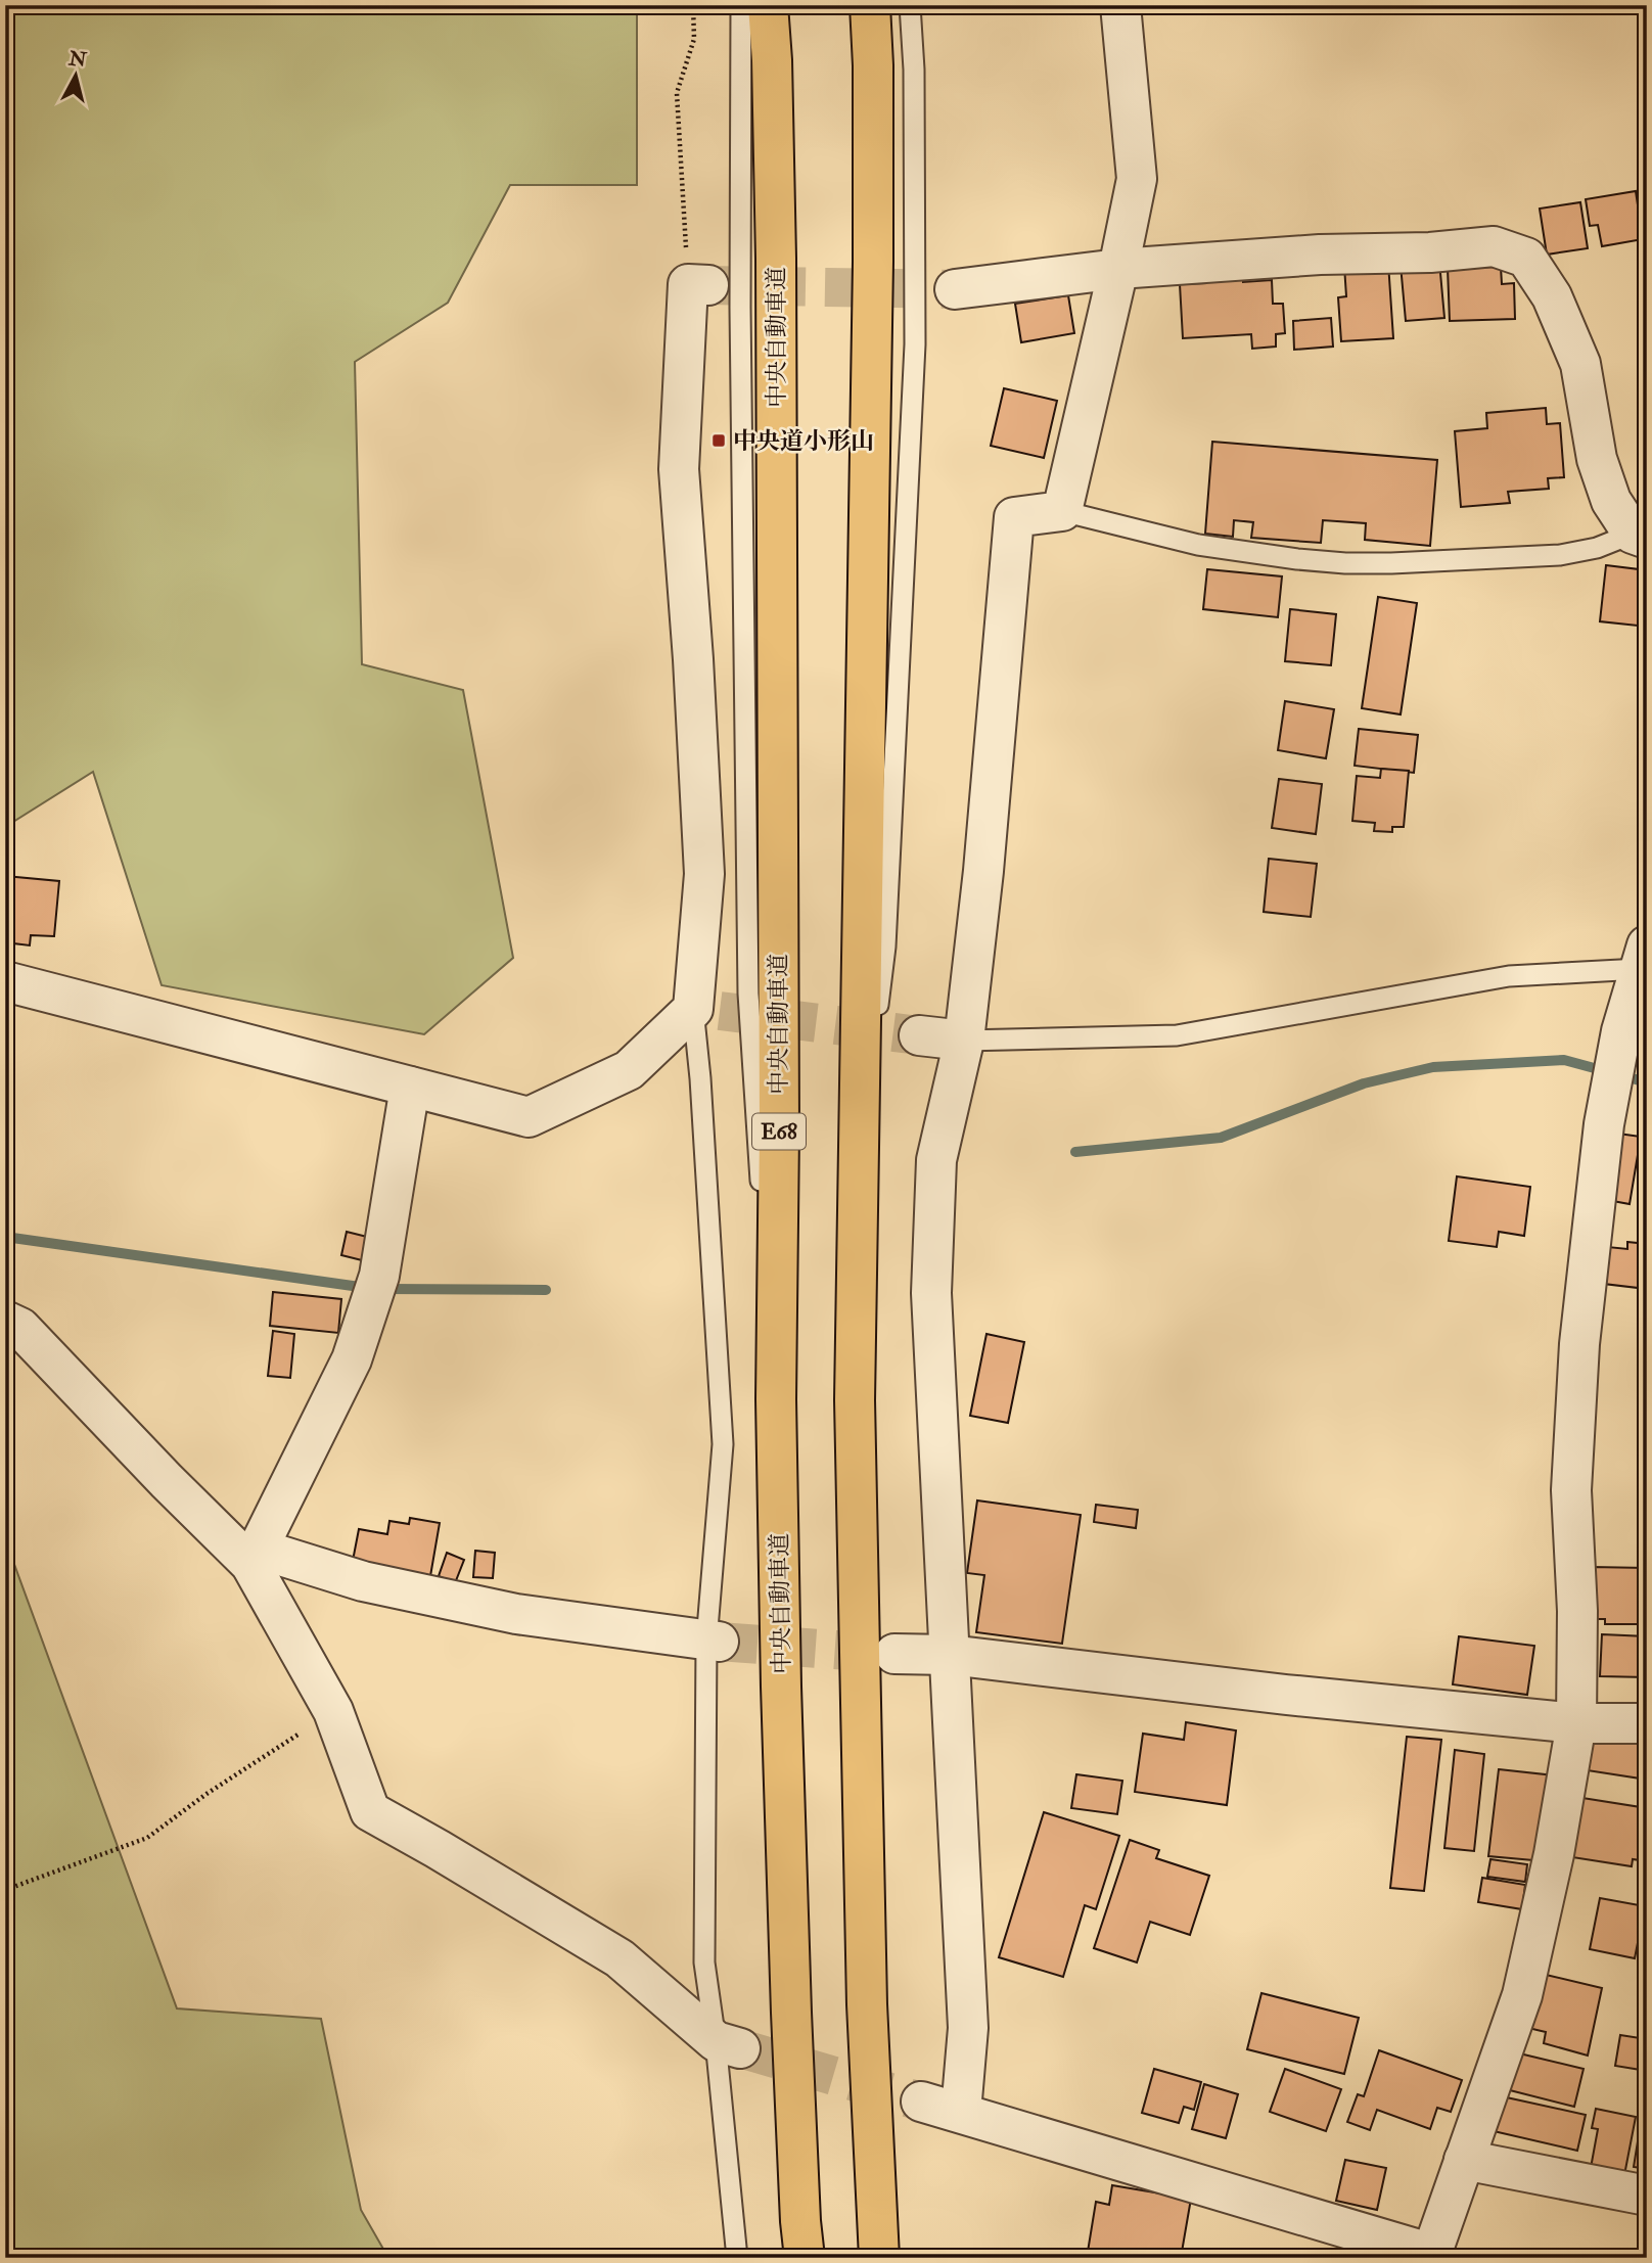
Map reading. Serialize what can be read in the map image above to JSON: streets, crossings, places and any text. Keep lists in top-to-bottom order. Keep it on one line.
{"streets":{"highway":["中央自動車道","E68"]},"places":{"transit":["中央道小形山"]},"north":"top"}
